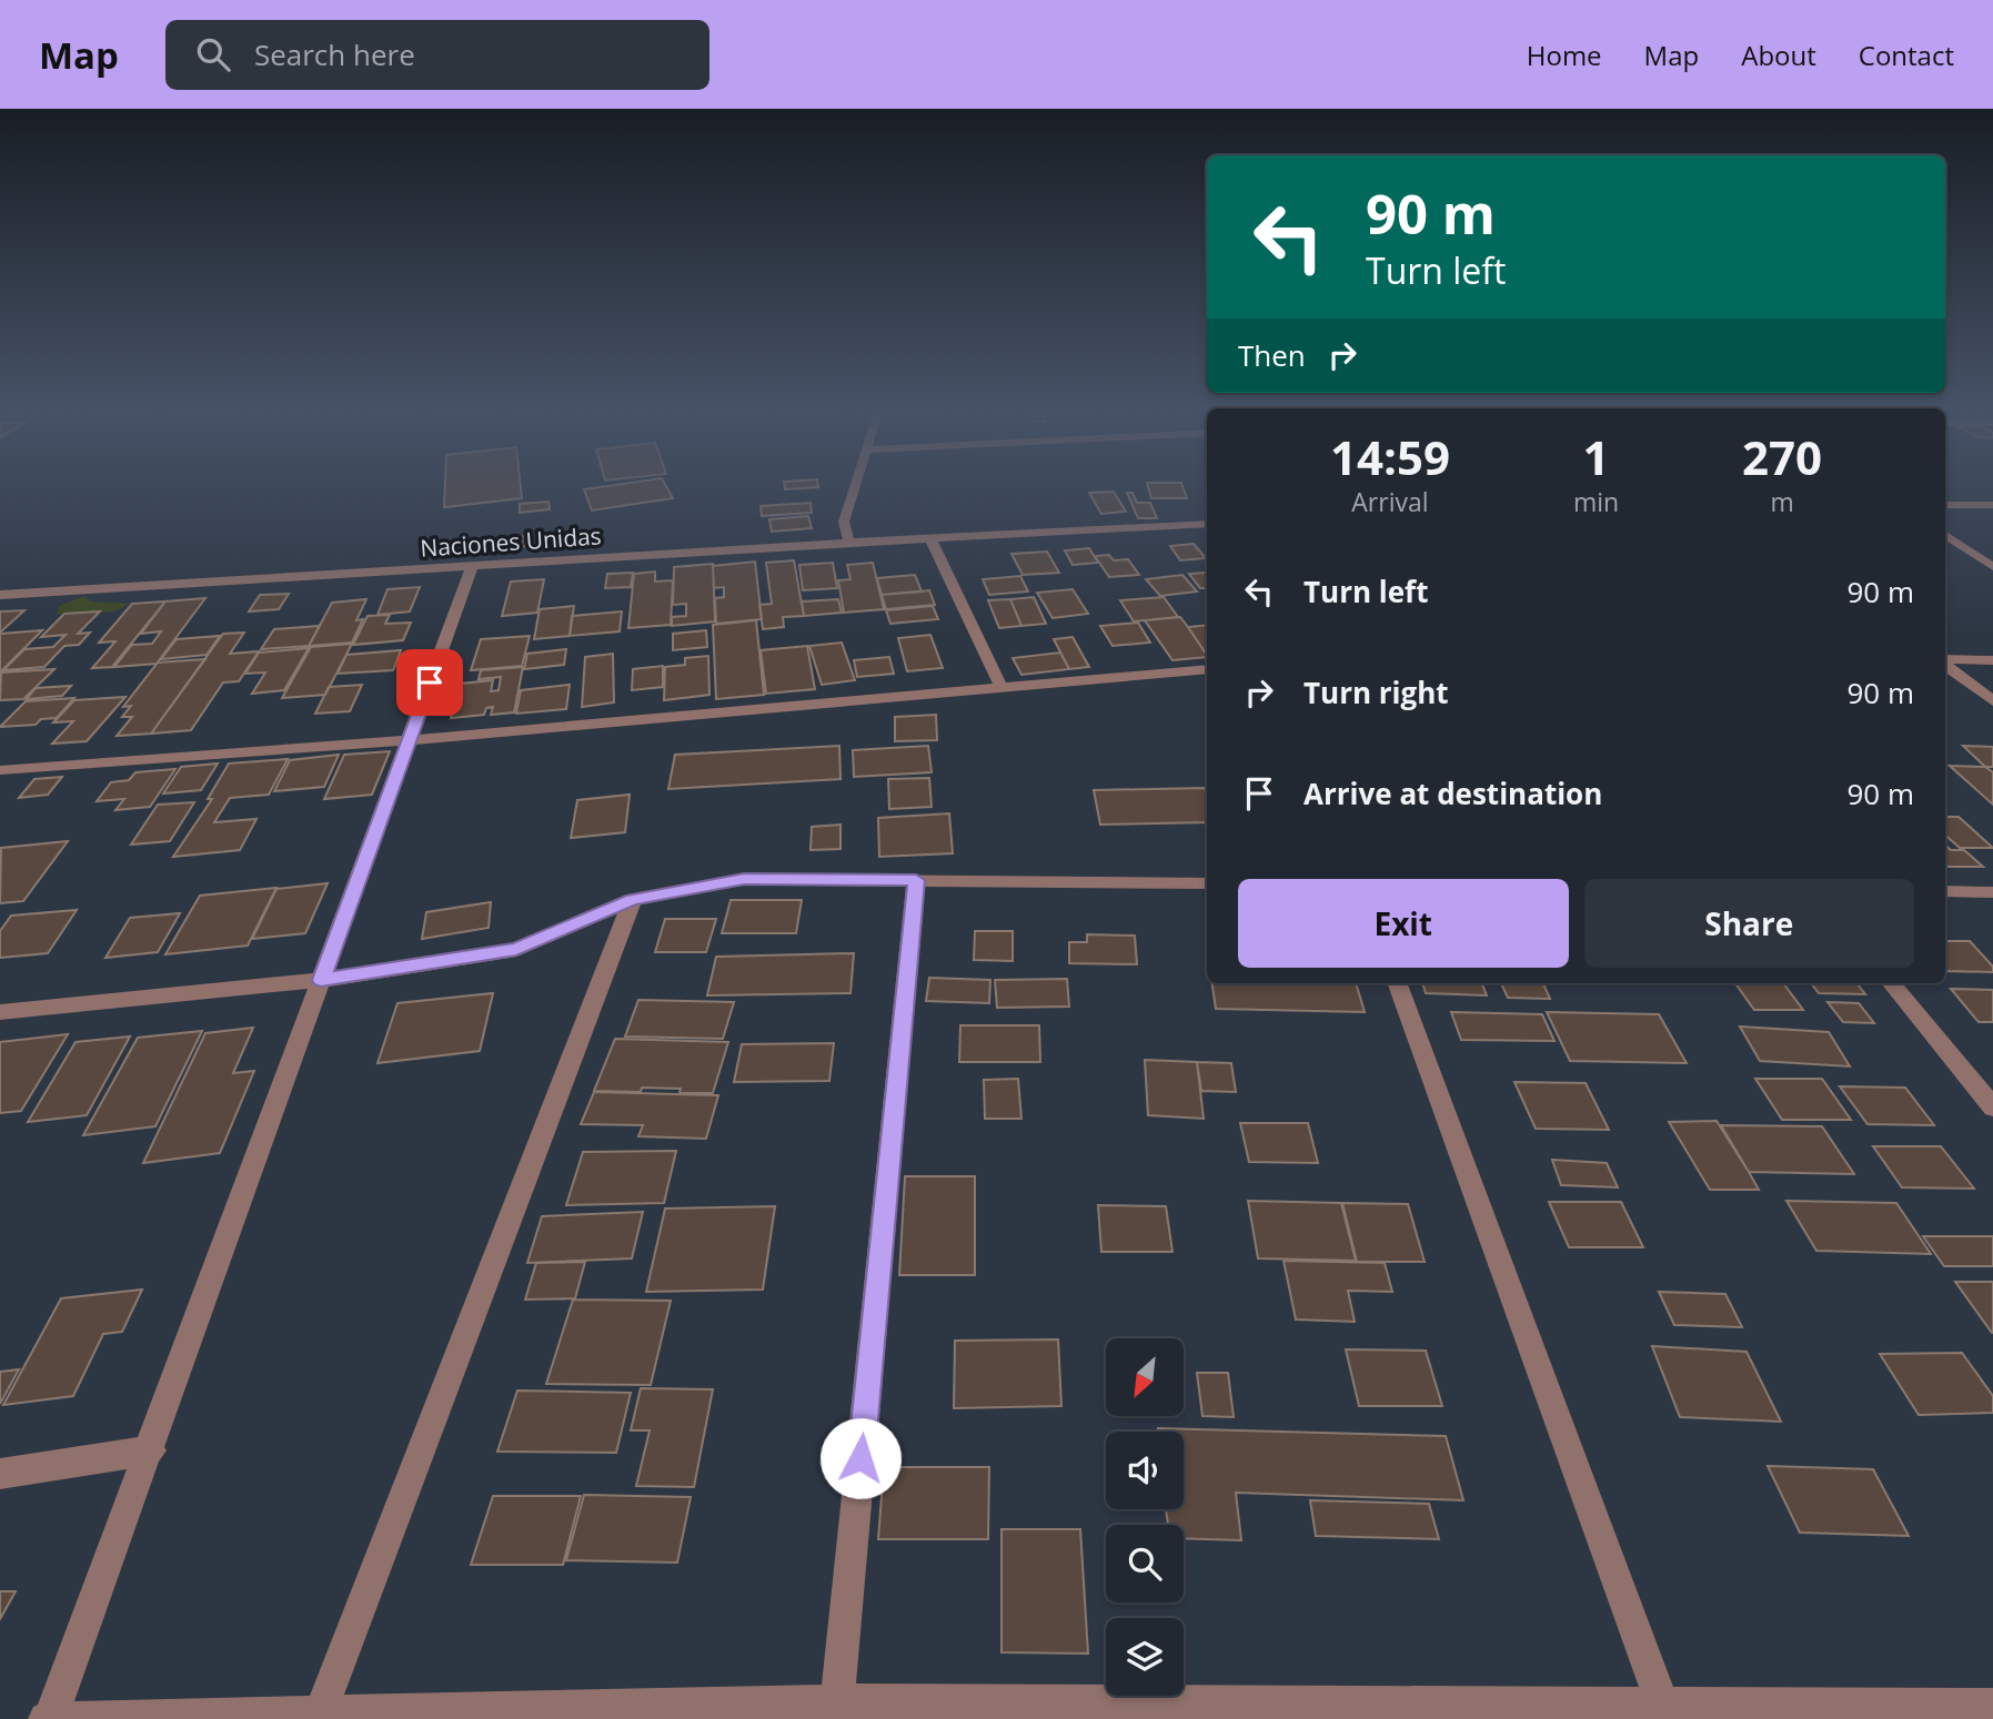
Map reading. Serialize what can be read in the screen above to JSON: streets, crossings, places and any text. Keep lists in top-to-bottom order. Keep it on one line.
{"streets":{"street":["Naciones Unidas"]},"north":"bottom left","page":{"header":"Map","search":"Search here","nav":["Home","Map","About","Contact"],"turn":["90 m","Turn left"],"then":"Then","eta":["14:59","Arrival","1","min","270","m"],"list":[{"name":"Turn left","value":"90 m"},{"name":"Turn right","value":"90 m"},{"name":"Arrive at destination","value":"90 m"}],"buttons":["Exit","Share"]}}
